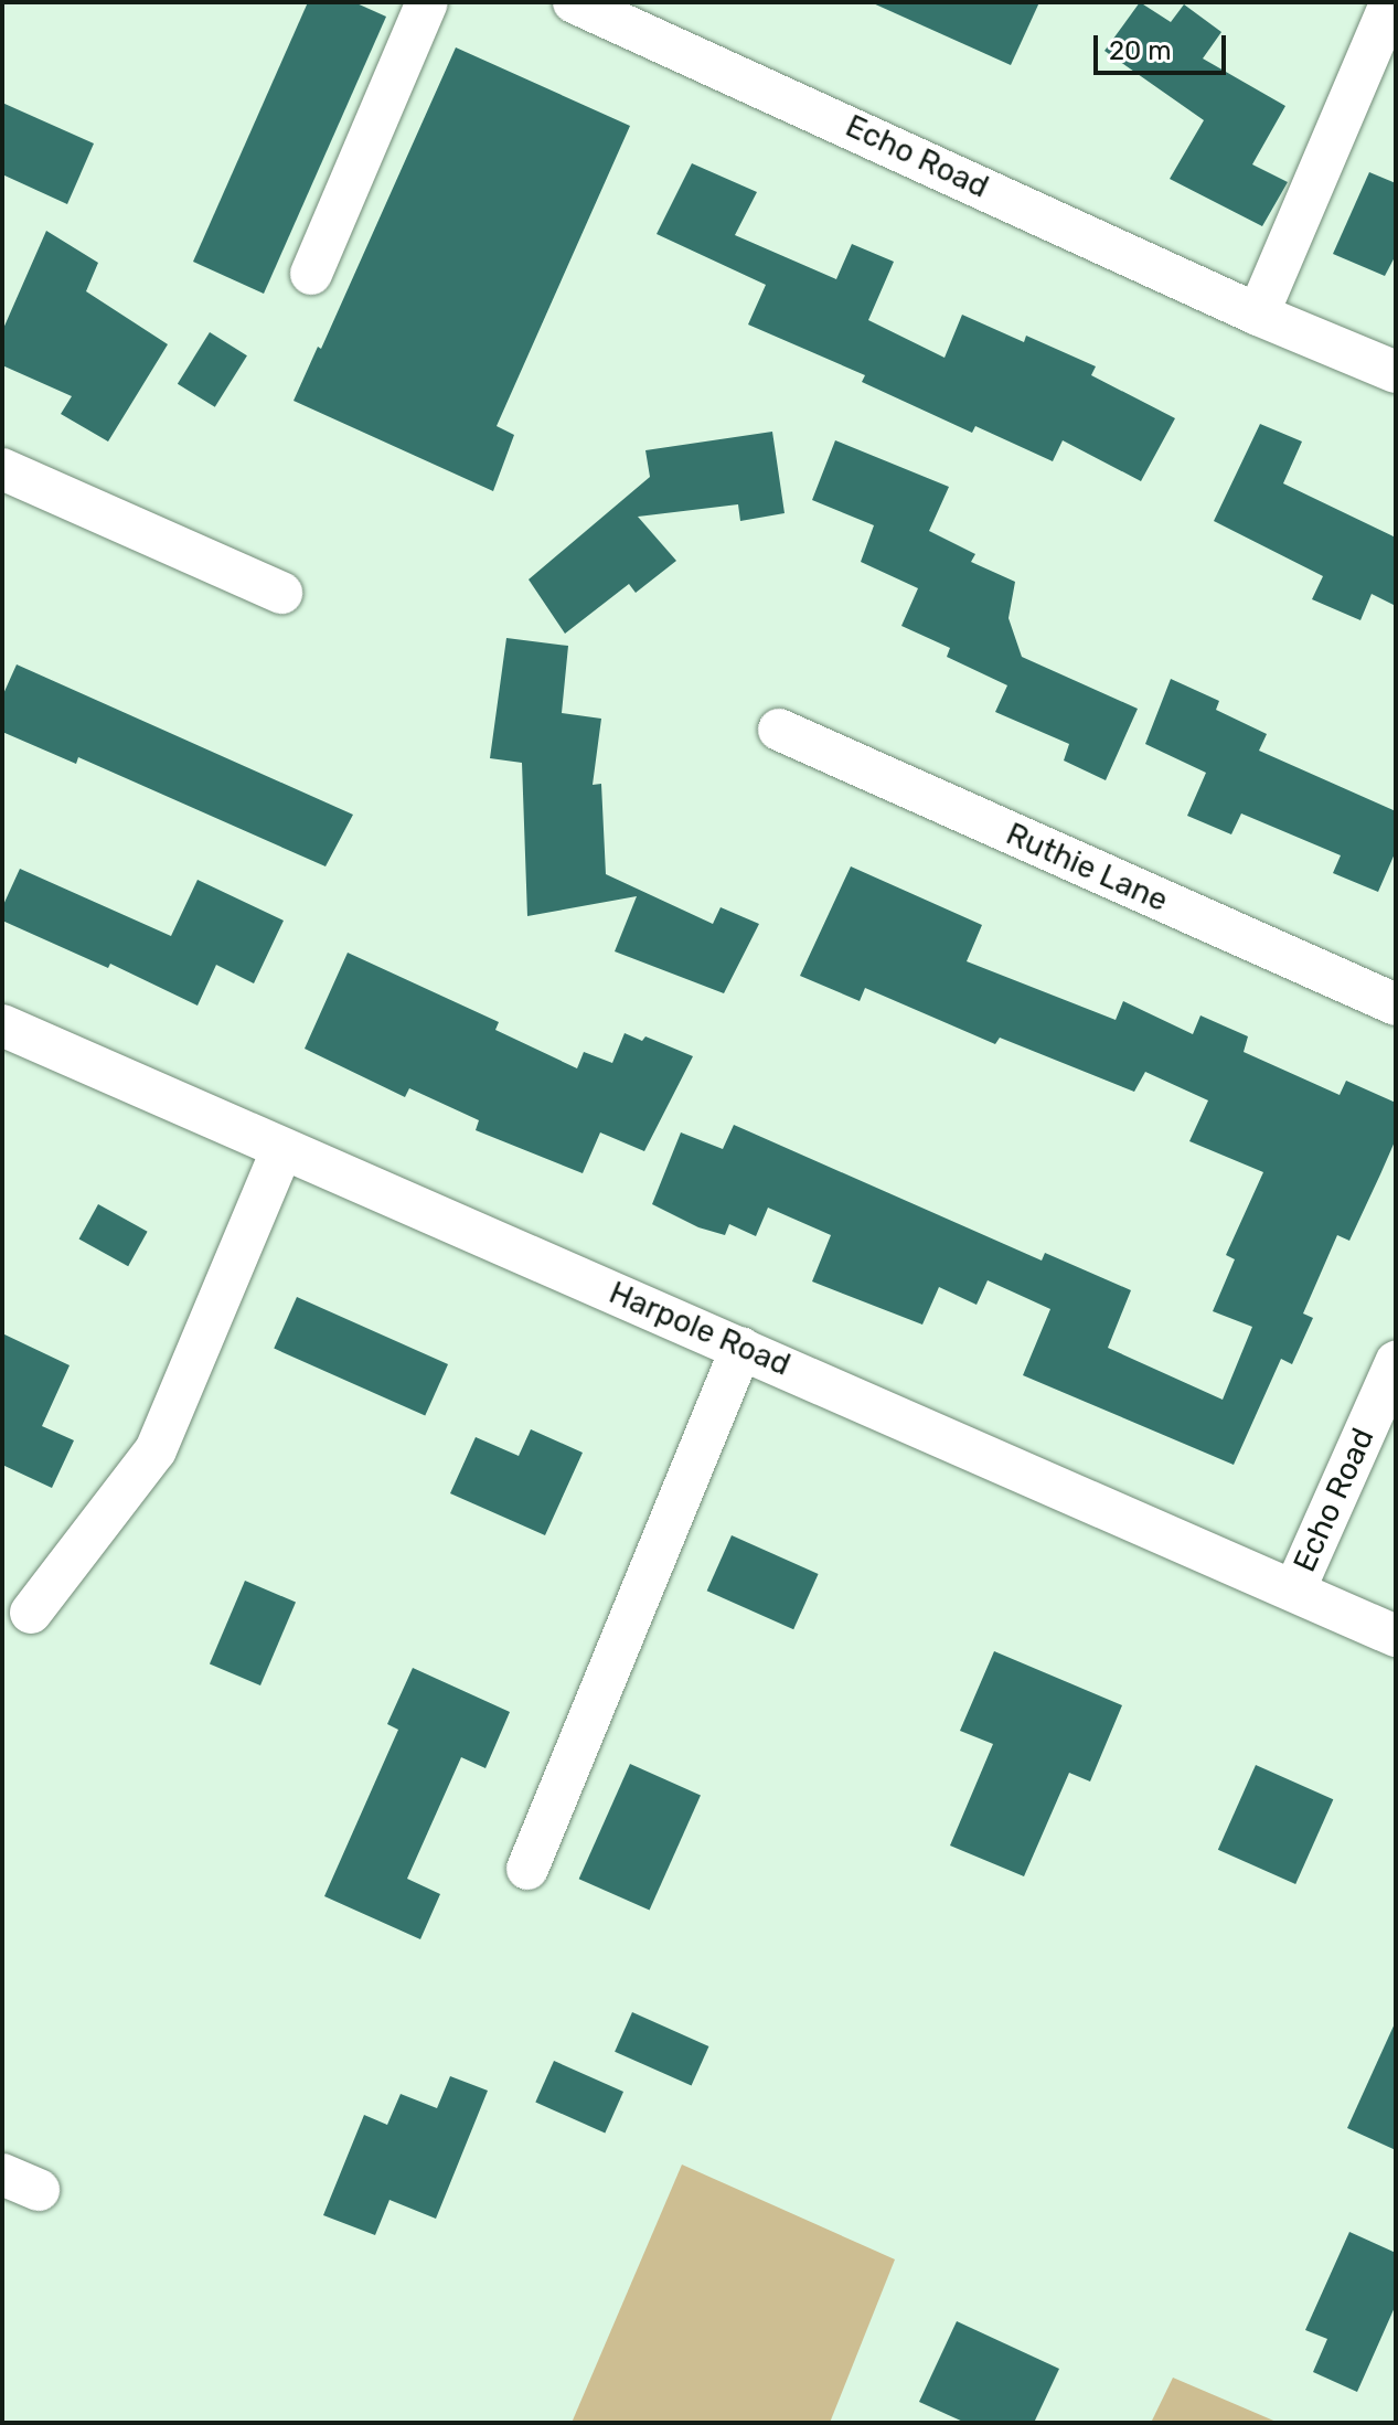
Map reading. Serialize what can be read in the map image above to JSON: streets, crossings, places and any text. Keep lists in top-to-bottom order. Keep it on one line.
{"streets":{"street":["Echo Road","Ruthie Lane","Harpole Road"]},"crossings":[["Echo Road","Harpole Road"]],"scale_bar":"20 m"}
